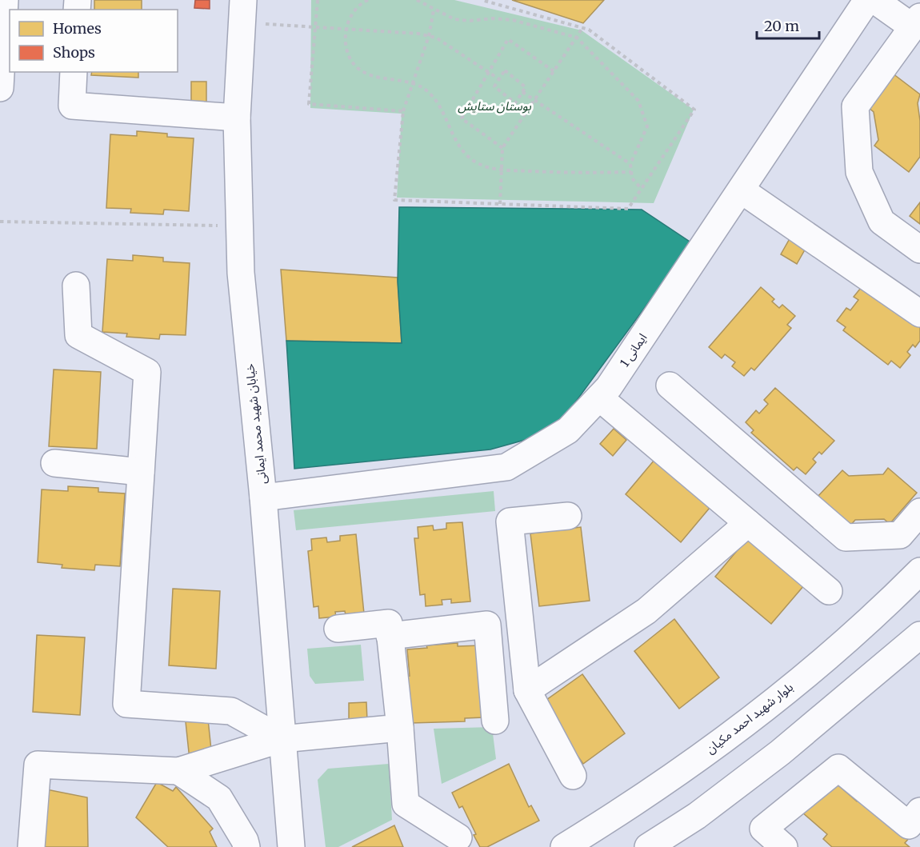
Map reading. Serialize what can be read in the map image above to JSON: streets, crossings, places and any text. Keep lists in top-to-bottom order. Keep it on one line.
{"streets":{"street":["ایمانی 1","خیابان شهید محمد ایمانی","بلوار شهید احمد مکیان"]},"crossings":[["ایمانی 1","خیابان شهید محمد ایمانی"]],"parks":["بوستان ستایش"],"legend":["Homes","Shops"],"scale_bar":"20 m"}
